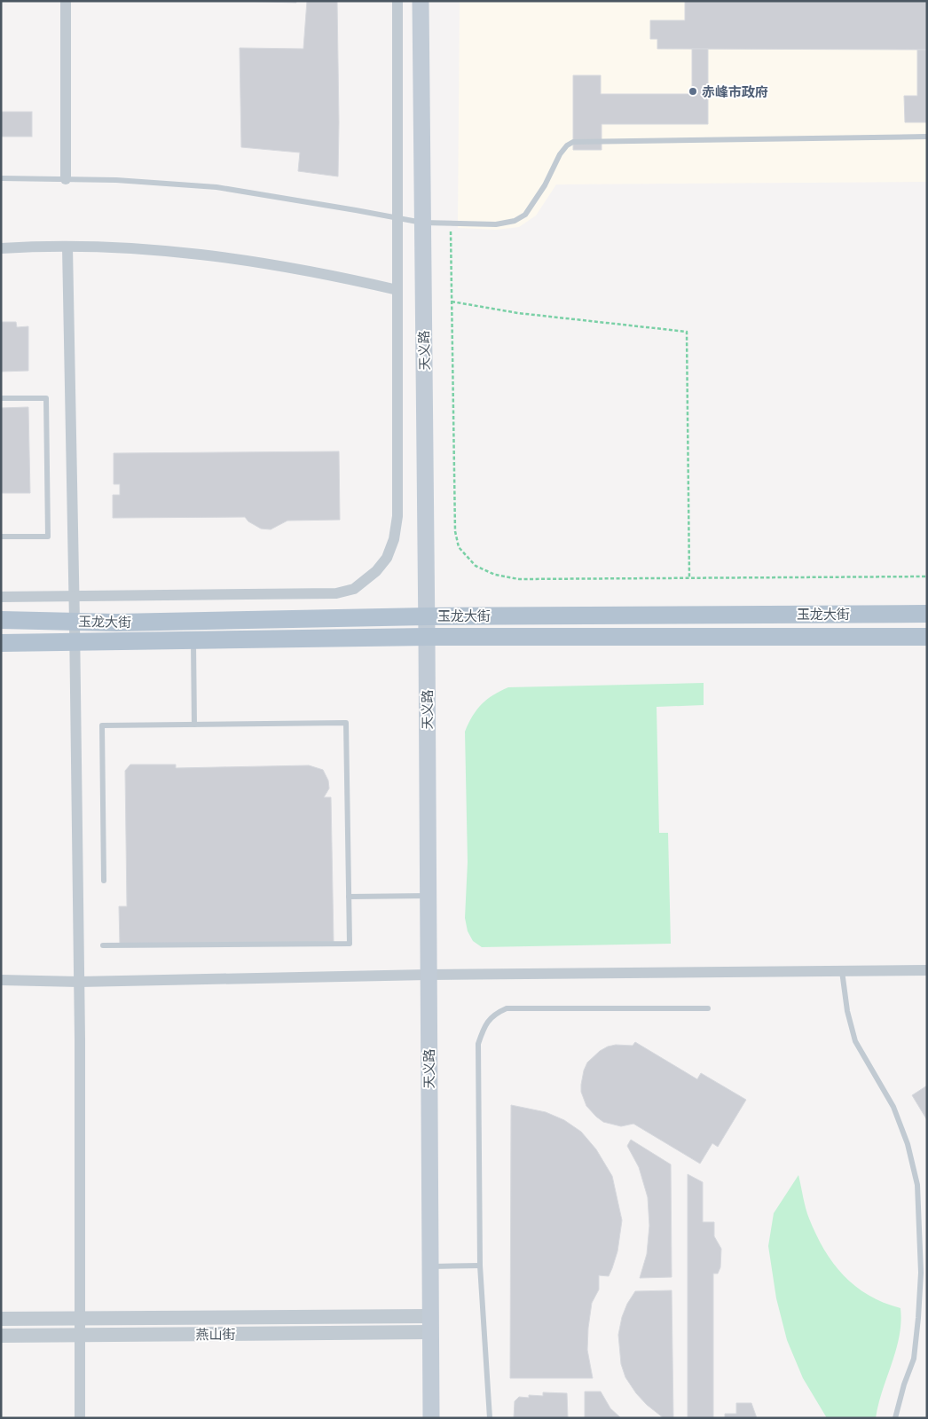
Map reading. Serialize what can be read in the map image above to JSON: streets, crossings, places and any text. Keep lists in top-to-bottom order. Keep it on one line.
{"streets":{"main road":["天义路","玉龙大街"],"street":["燕山街"]},"crossings":[["天义路","玉龙大街"],["天义路","燕山街"]],"places":["赤峰市政府"]}
